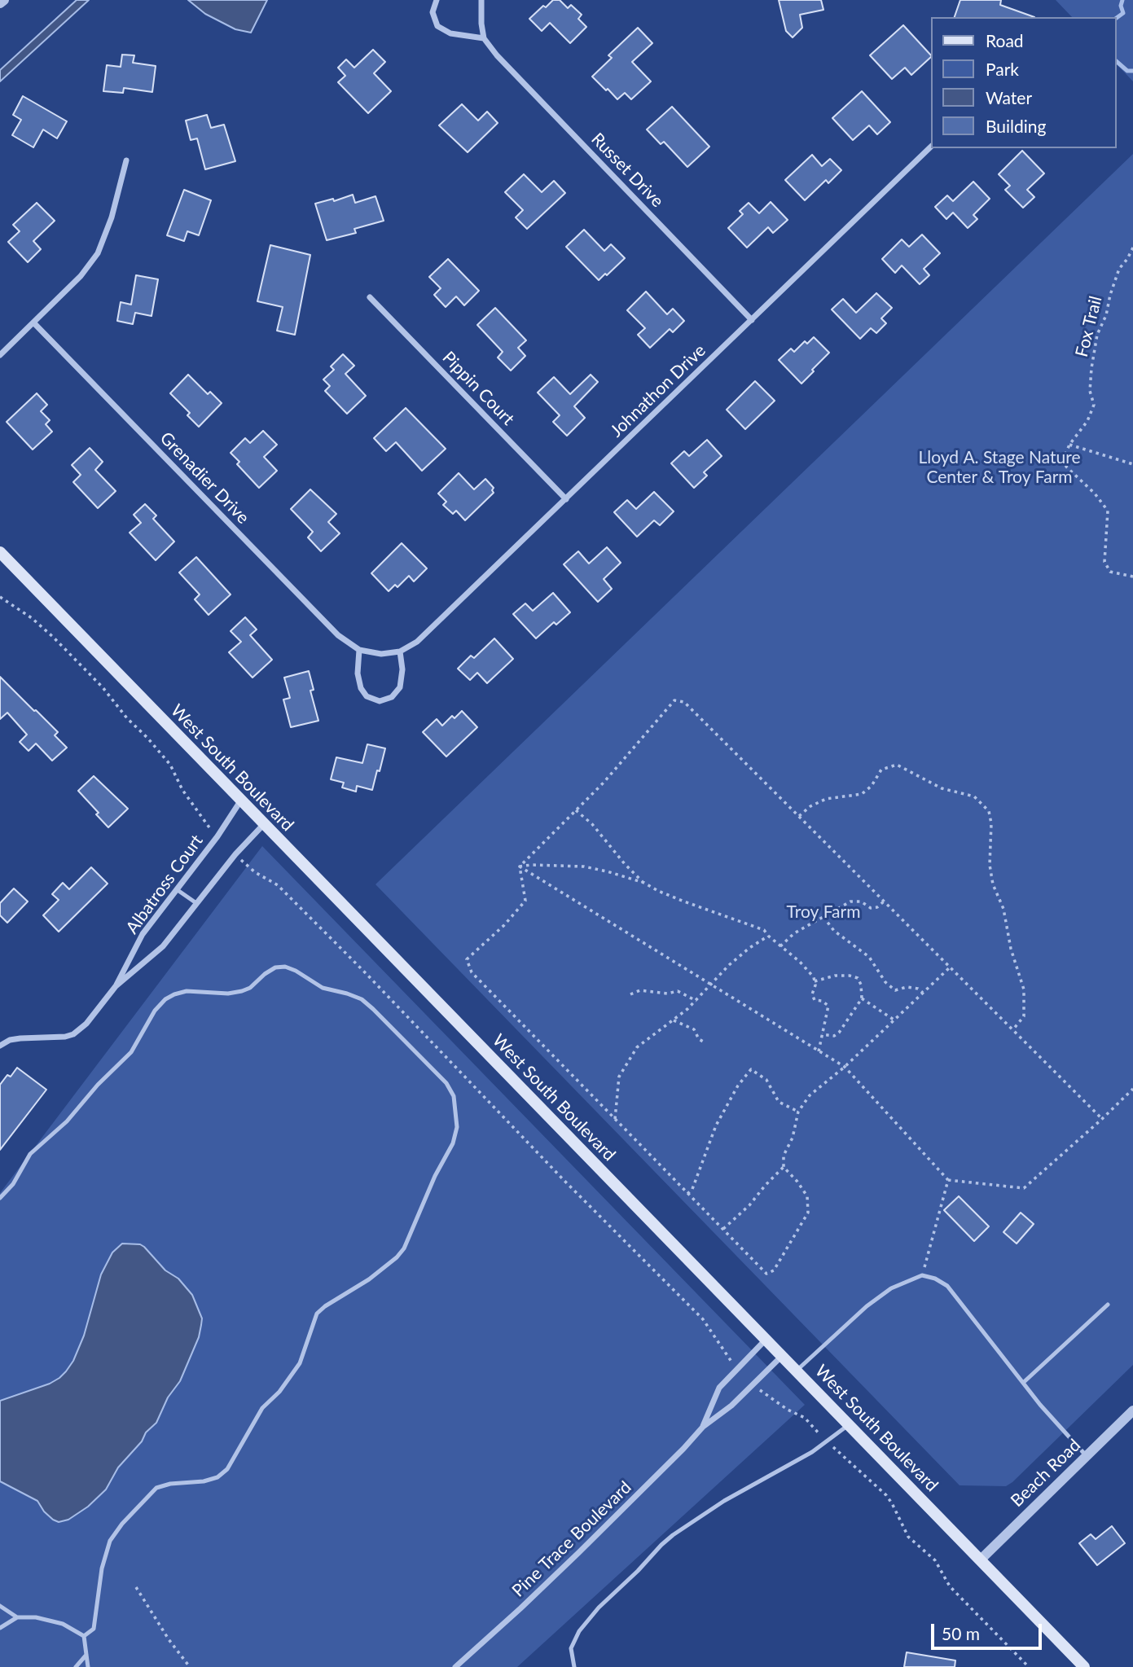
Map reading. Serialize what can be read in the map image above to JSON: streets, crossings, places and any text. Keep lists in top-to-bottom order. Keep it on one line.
{"streets":{"main road":["West South Boulevard"],"street":["Russet Drive","Pippin Court","Johnathon Drive","Grenadier Drive","Albatross Court","Beach Road","Pine Trace Boulevard"],"path":["Fox Trail"]},"crossings":[["Russet Drive","Johnathon Drive"],["Pippin Court","Johnathon Drive"],["Johnathon Drive","Grenadier Drive"],["West South Boulevard","Albatross Court"],["West South Boulevard","Beach Road"],["West South Boulevard","Pine Trace Boulevard"]],"parks":["Lloyd A. Stage Nature Center & Troy Farm","Troy Farm"],"legend":["Road","Park","Water","Building"],"scale_bar":"50 m"}
